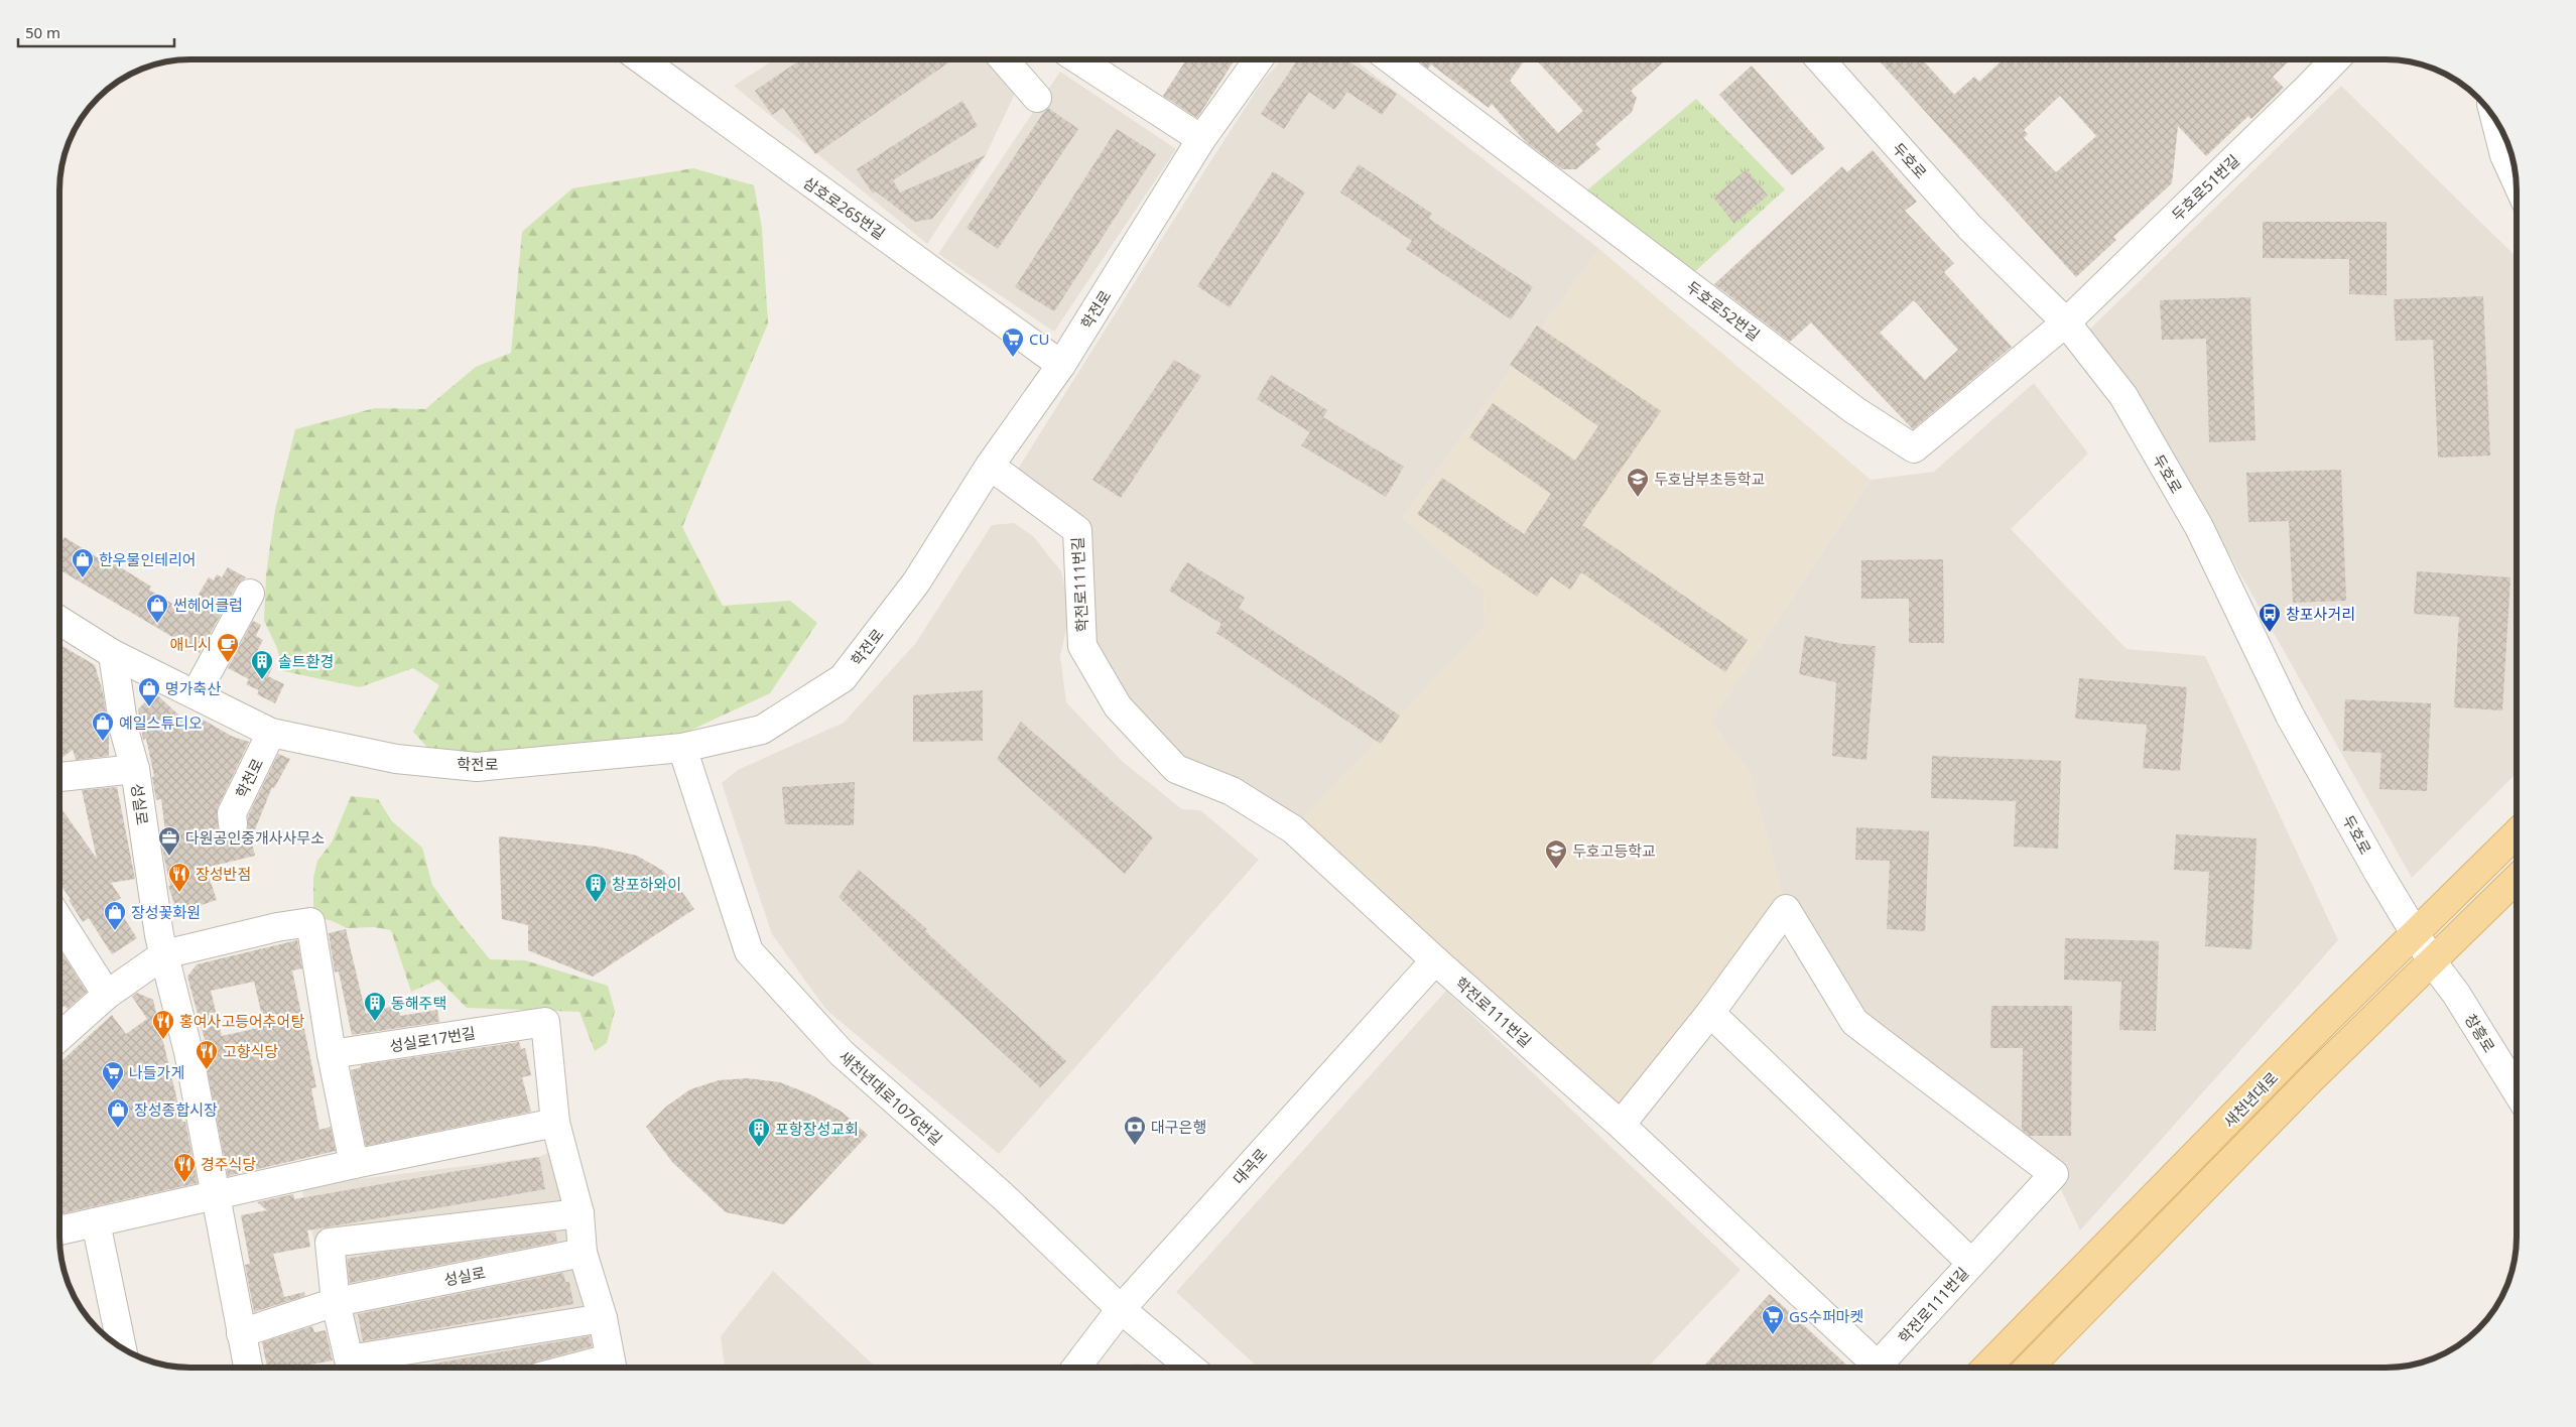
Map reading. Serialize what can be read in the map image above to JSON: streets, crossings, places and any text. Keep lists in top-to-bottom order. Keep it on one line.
{"streets":{"main road":["새천년대로"],"street":["두호로","두호로51번길","삼호로265번길","학전로","두호로52번길","학전로111번길","학천로","성실로","창흥로","성실로17번길","새천년대로1076번길","대곡로"]},"crossings":[["두호로","두호로51번길"],["두호로","두호로52번길"],["두호로","창흥로"],["두호로","새천년대로"],["두호로51번길","두호로52번길"],["삼호로265번길","학전로"],["학전로","학전로111번길"],["학전로","학천로"],["학전로","성실로"],["학전로","새천년대로1076번길"],["학전로111번길","대곡로"],["성실로","성실로17번길"],["창흥로","새천년대로"],["새천년대로1076번길","대곡로"]],"places":{"supermarket":["CU","나들가게","GS수퍼마켓"],"school or university":["두호남부초등학교","두호고등학교"],"shop":["한우물인테리어","썬헤어클럽","명가축산","예일스튜디오","장성꽃화원","장성종합시장"],"bus stop":["창포사거리"],"cafe":["애니시"],"building":["솔트환경","창포하와이","동해주택","포항장성교회"],"office":["다원공인중개사사무소"],"restaurant":["장성반점","홍여사고등어추어탕","고향식당","경주식당"],"bank":["대구은행"]},"scale_bar":"50 m"}
